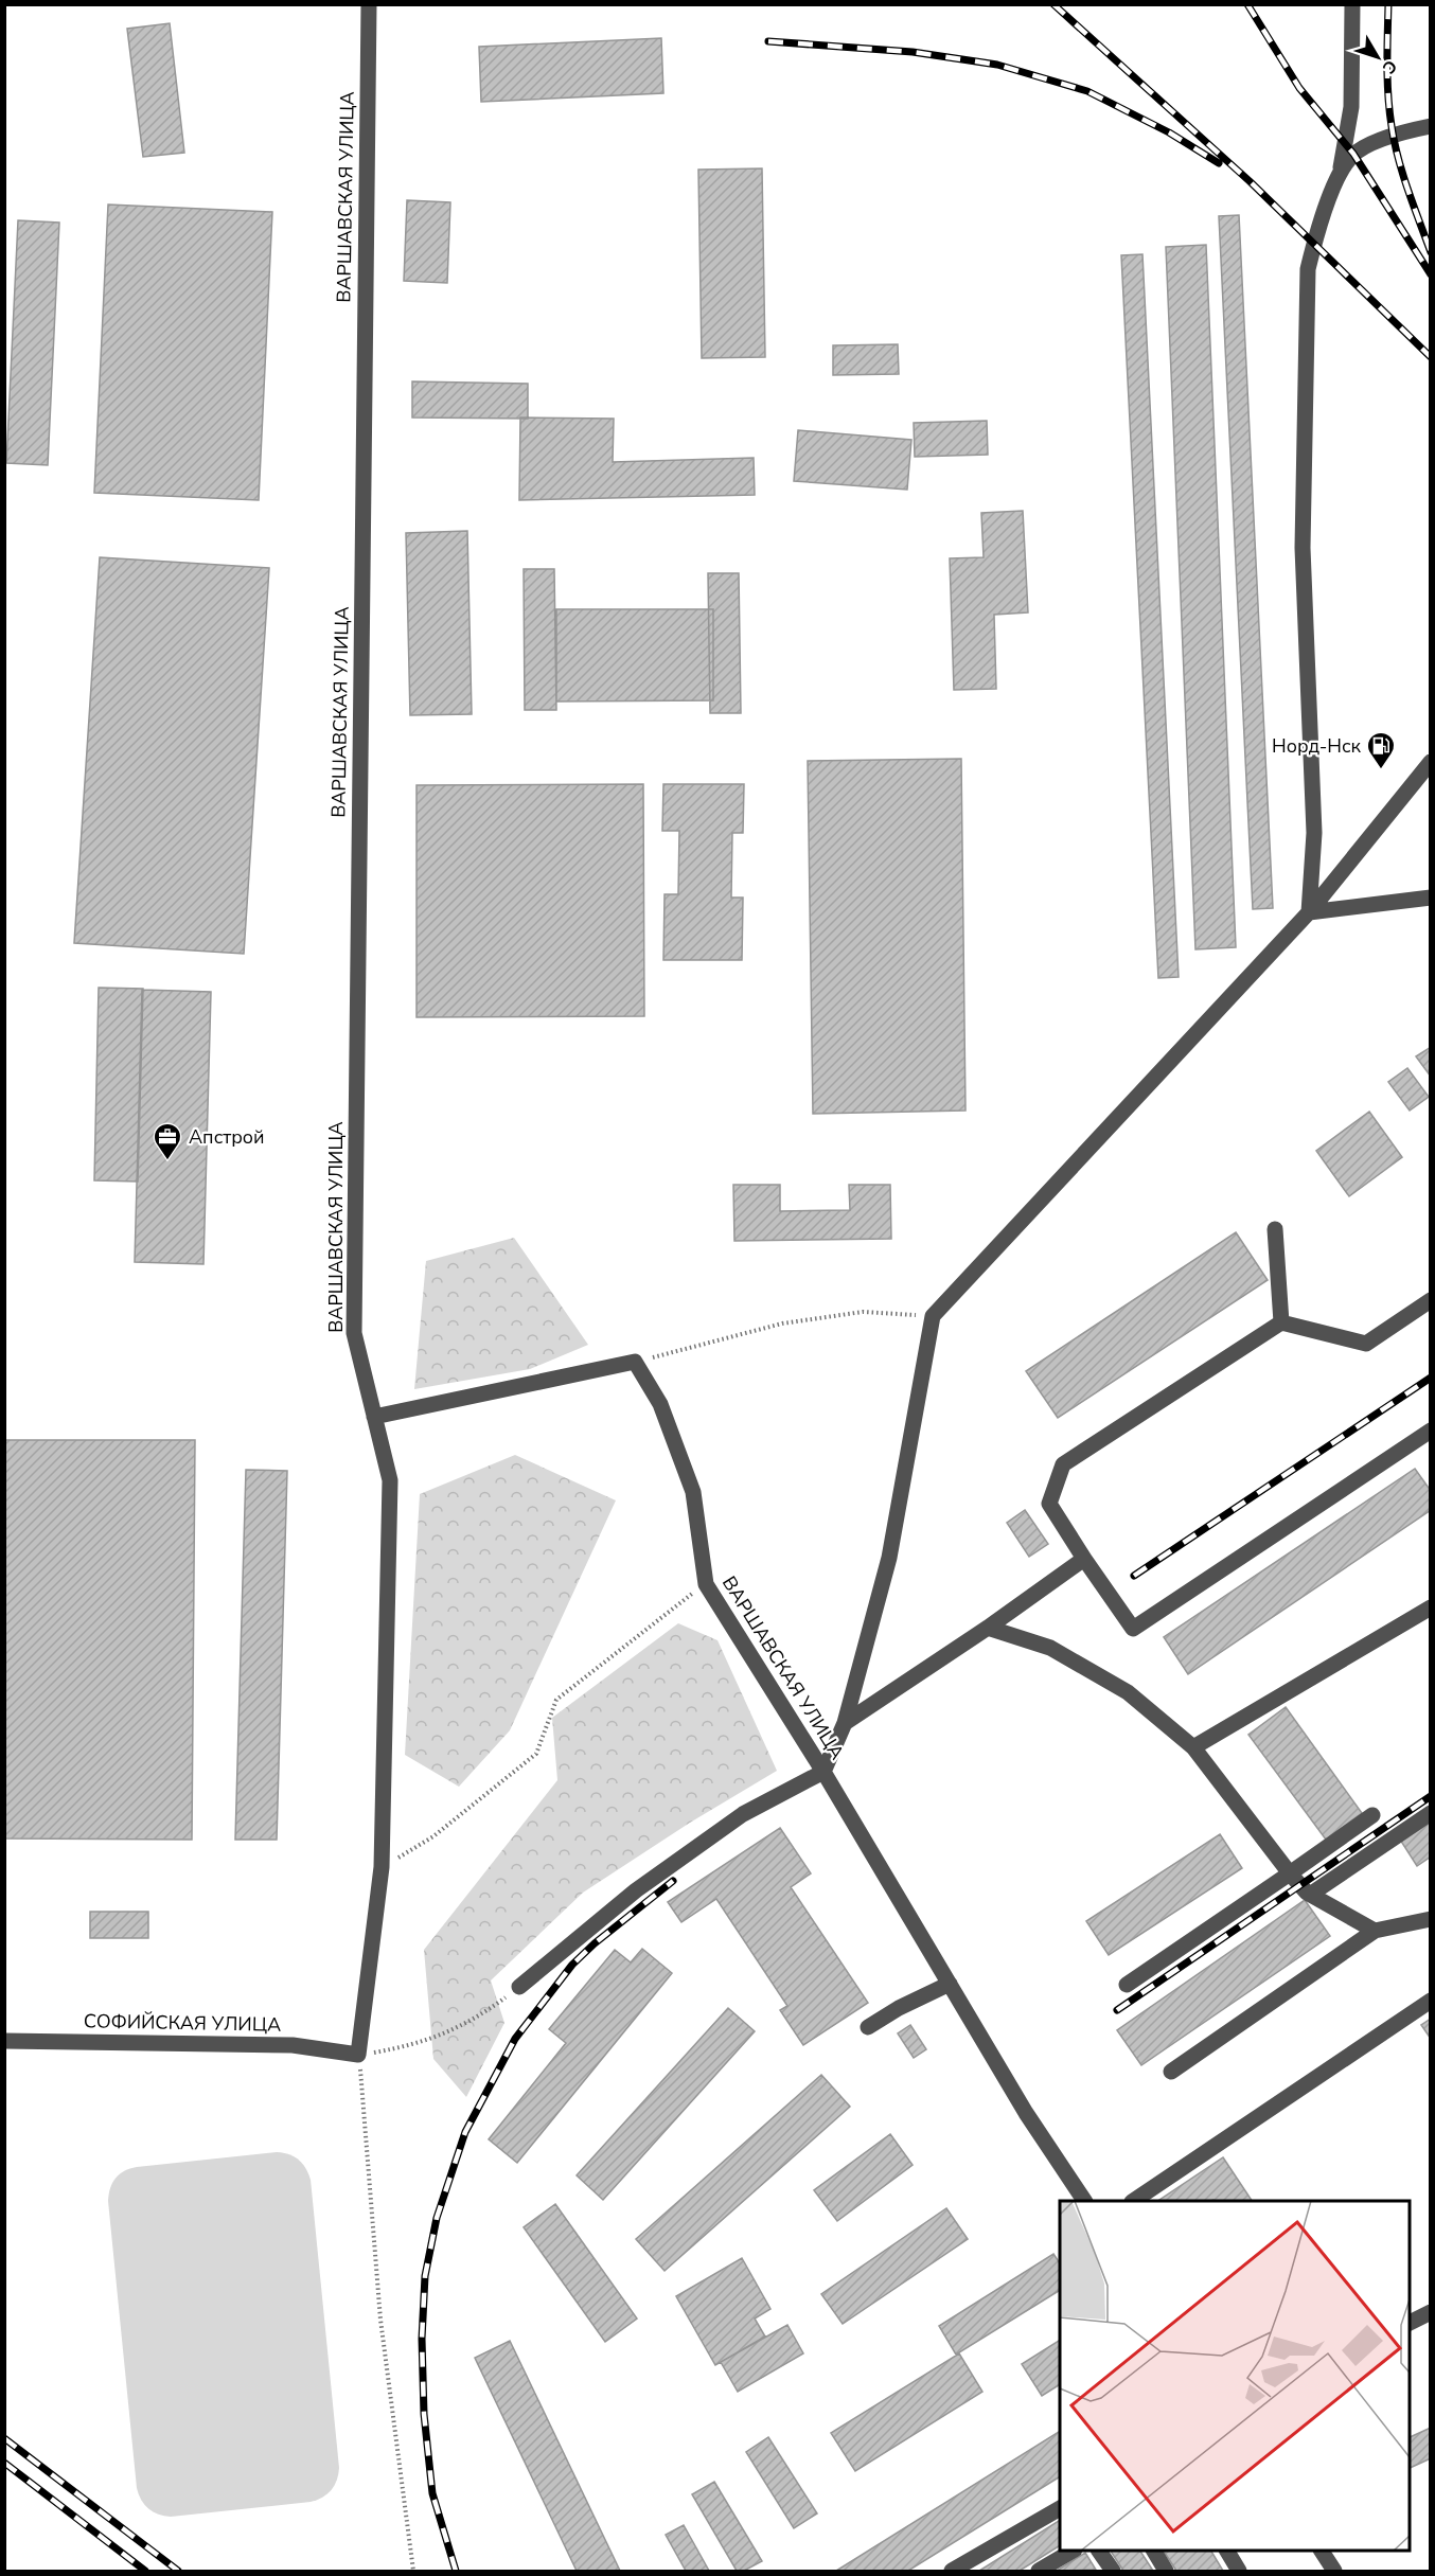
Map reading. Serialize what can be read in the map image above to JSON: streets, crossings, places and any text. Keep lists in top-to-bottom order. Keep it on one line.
{"streets":{"street":["ВАРШАВСКАЯ УЛИЦА","СОФИЙСКАЯ УЛИЦА"]},"crossings":[["ВАРШАВСКАЯ УЛИЦА","СОФИЙСКАЯ УЛИЦА"]],"places":{"fuel station":["Норд-Нск"],"office":["Апстрой"]},"north":"bottom right"}
